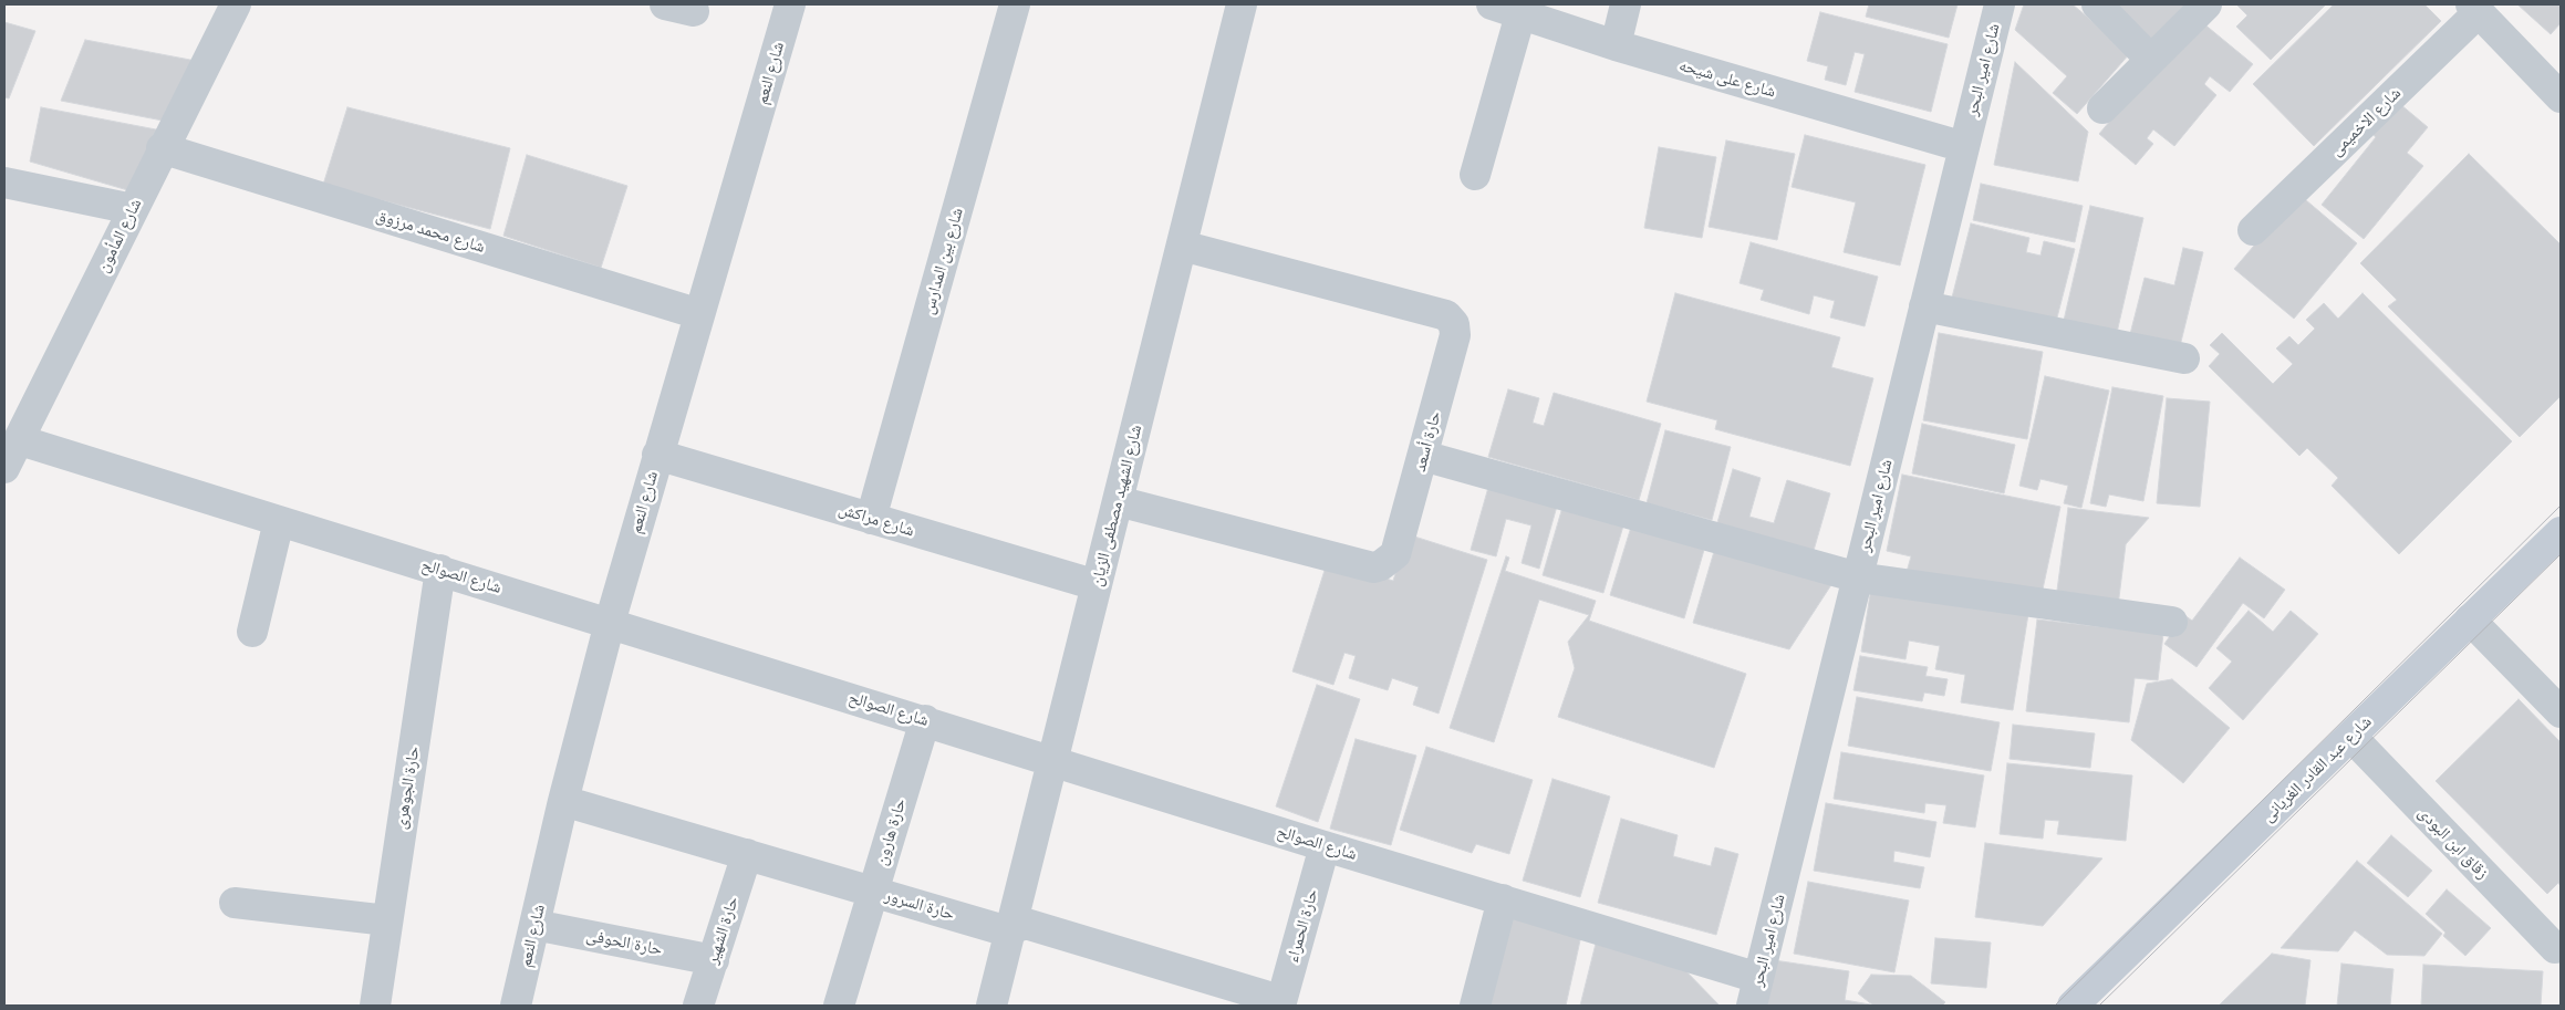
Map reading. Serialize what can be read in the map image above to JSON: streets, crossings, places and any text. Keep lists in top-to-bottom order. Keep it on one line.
{"streets":{"main road":["شارع عبد القادر الغريانى"],"street":["شارع امير البحر","شارع النعم","شارع على شيحه","شارع الاخميمى","شارع محمد مرزوق","شارع المأمون","شارع بين المدارس","حارة أسعد","شارع الشهيد مصطفى الزيان","شارع مراكش","شارع الصوالح","حارة الجوهرى","حارة هارون","زقاق ابن البودى","حارة السرور","حارة الحمراء","حارة الشهير","حارة الحوفى"]},"crossings":[["شارع امير البحر","شارع على شيحه"],["شارع امير البحر","شارع الصوالح"],["شارع النعم","شارع محمد مرزوق"],["شارع النعم","شارع مراكش"],["شارع النعم","شارع الصوالح"],["شارع النعم","حارة السرور"],["شارع النعم","حارة الحوفى"],["شارع محمد مرزوق","شارع المأمون"],["شارع المأمون","شارع الصوالح"],["شارع بين المدارس","شارع مراكش"],["حارة أسعد","شارع الشهيد مصطفى الزيان"],["شارع الشهيد مصطفى الزيان","شارع مراكش"],["شارع الشهيد مصطفى الزيان","شارع الصوالح"],["شارع الشهيد مصطفى الزيان","حارة السرور"],["شارع الصوالح","حارة الجوهرى"],["شارع الصوالح","حارة هارون"],["شارع الصوالح","حارة الحمراء"],["شارع عبد القادر الغريانى","زقاق ابن البودى"],["حارة هارون","حارة السرور"],["حارة السرور","حارة الشهير"],["حارة الشهير","حارة الحوفى"]]}
